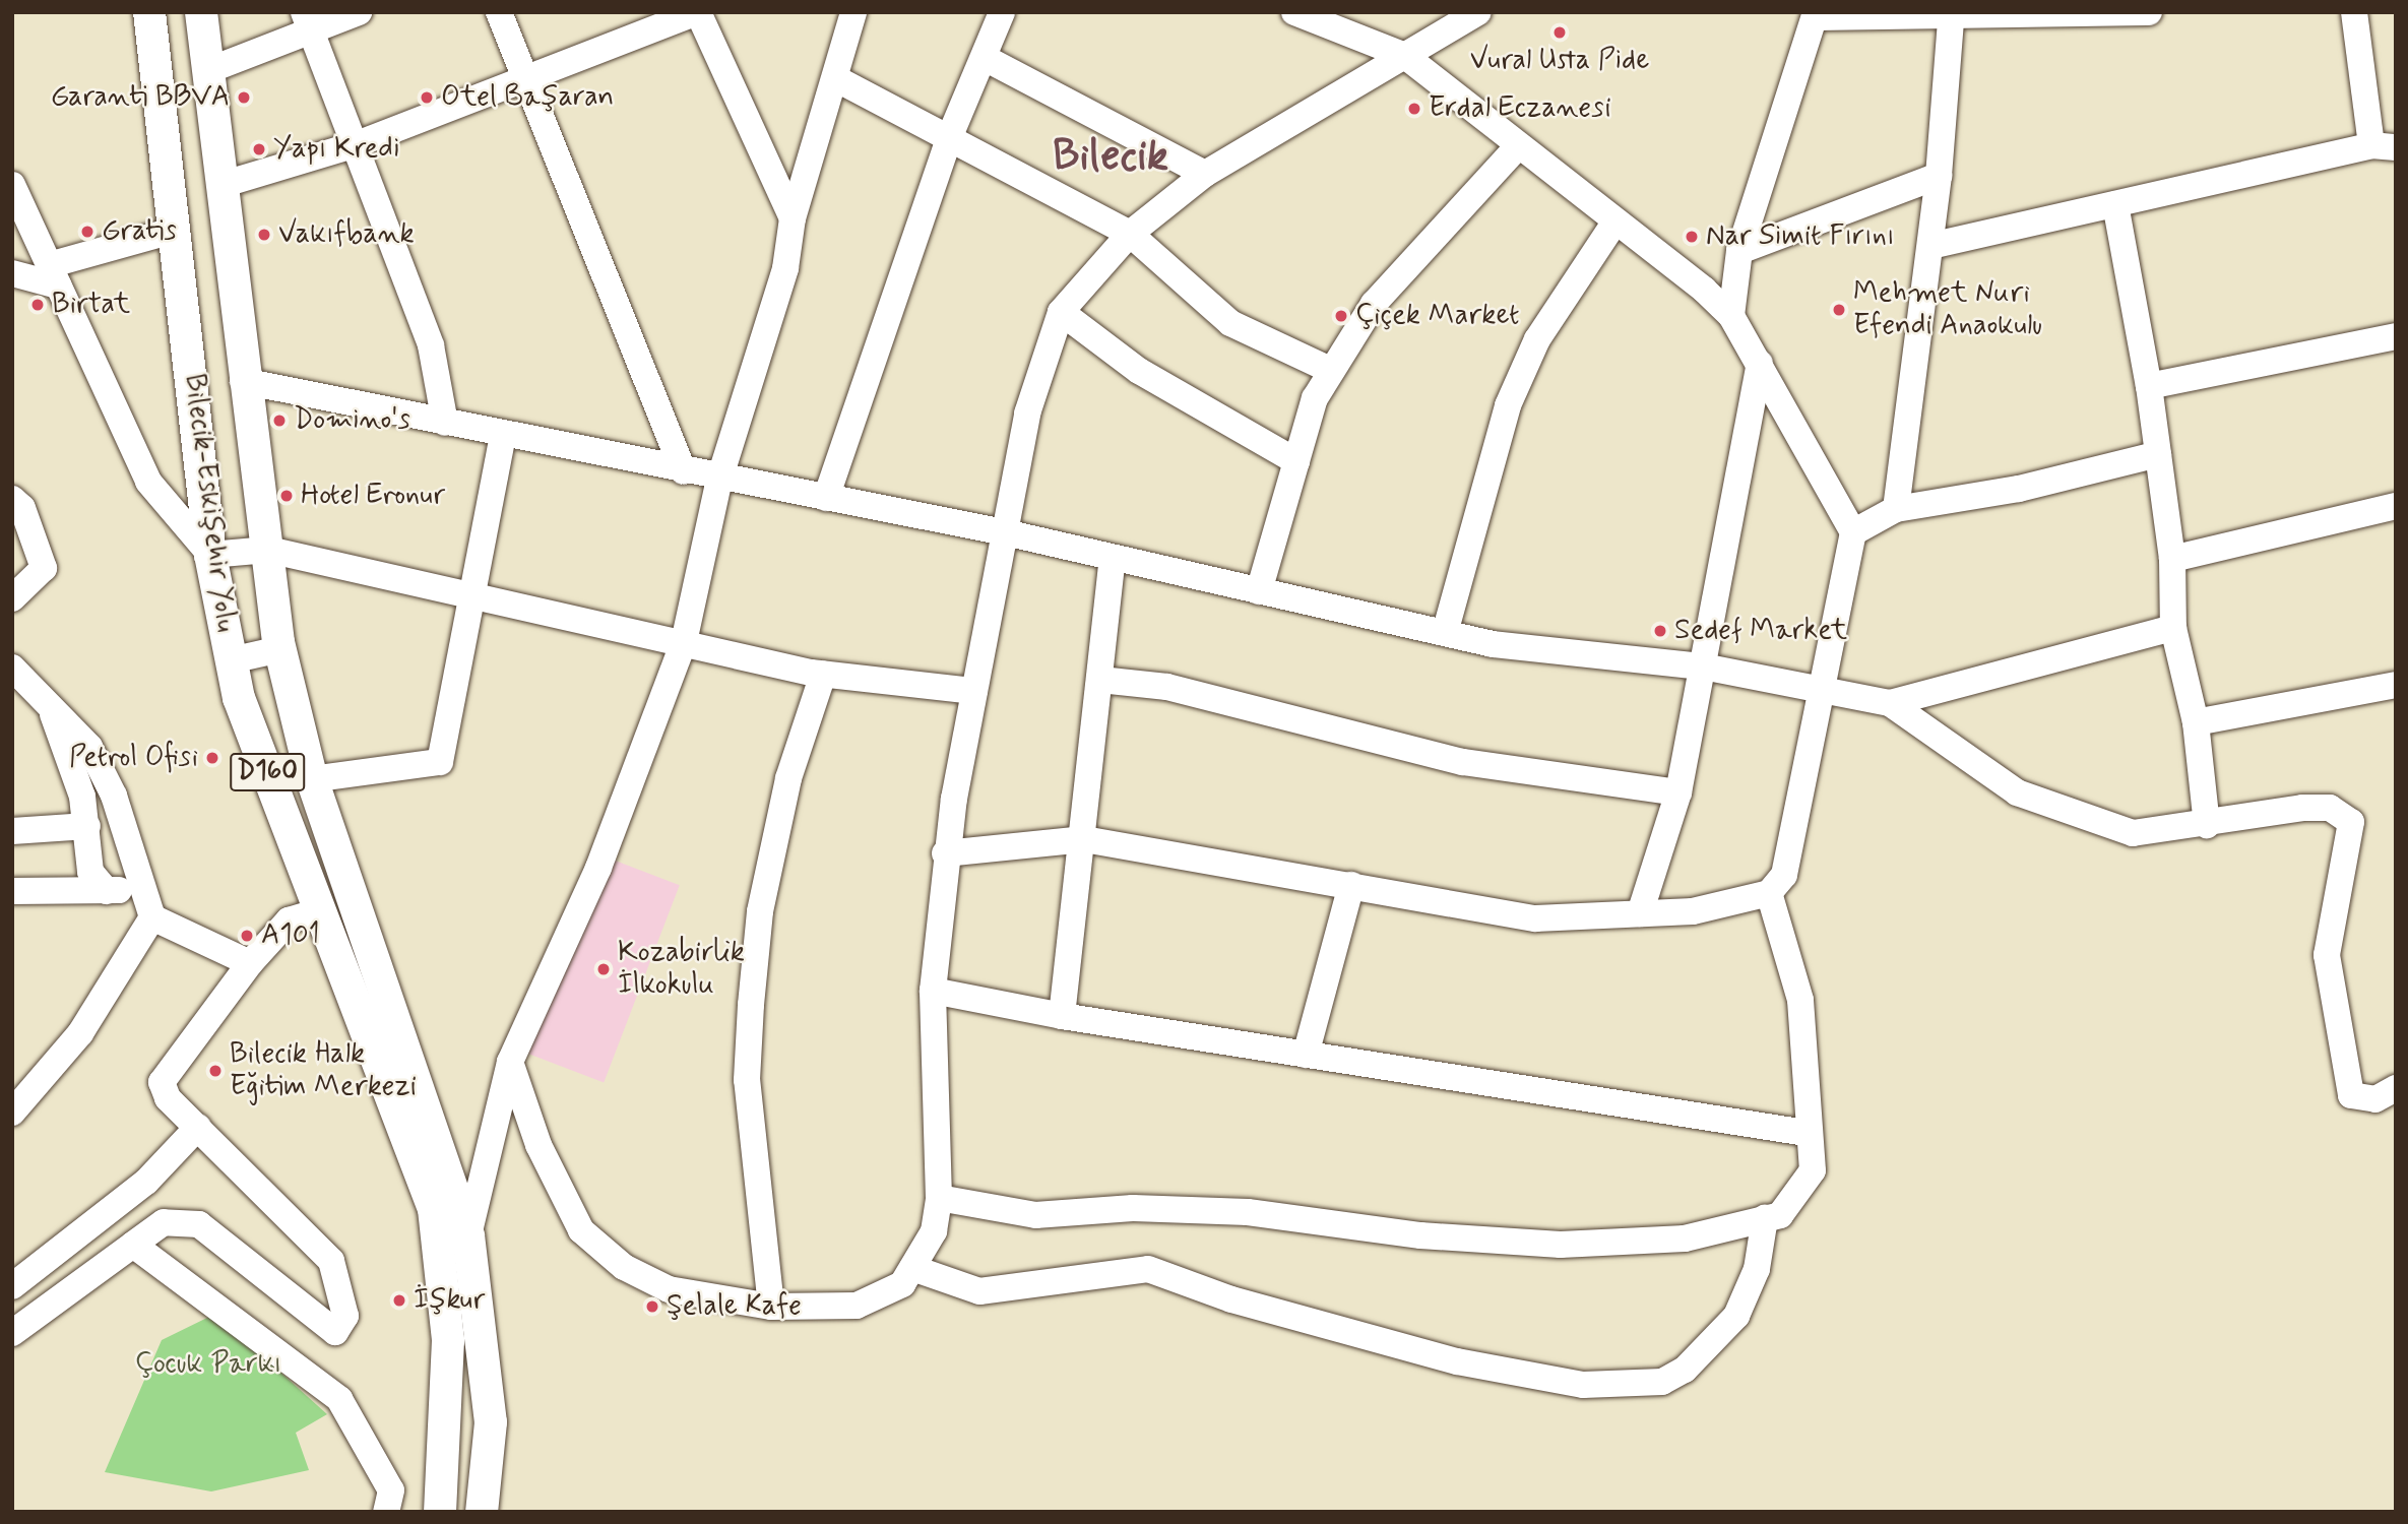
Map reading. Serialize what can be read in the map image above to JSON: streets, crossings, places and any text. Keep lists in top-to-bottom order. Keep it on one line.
{"streets":{"main road":["Bilecik-Eskişehir Yolu","D160"]},"districts":["Bilecik"],"parks":["Çocuk Parkı"],"places":["Vural Usta Pide","Garanti BBVA","Otel Başaran","Erdal Eczanesi","Yapı Kredi","Gratis","Vakıfbank","Nar Simit Fırını","Birtat","Mehmet Nuri Efendi Anaokulu","Çiçek Market","Domino's","Hotel Eronur","Sedef Market","Petrol Ofisi","A101","Kozabirlik İlkokulu","Bilecik Halk Eğitim Merkezi","İşkur","Şelale Kafe"]}
